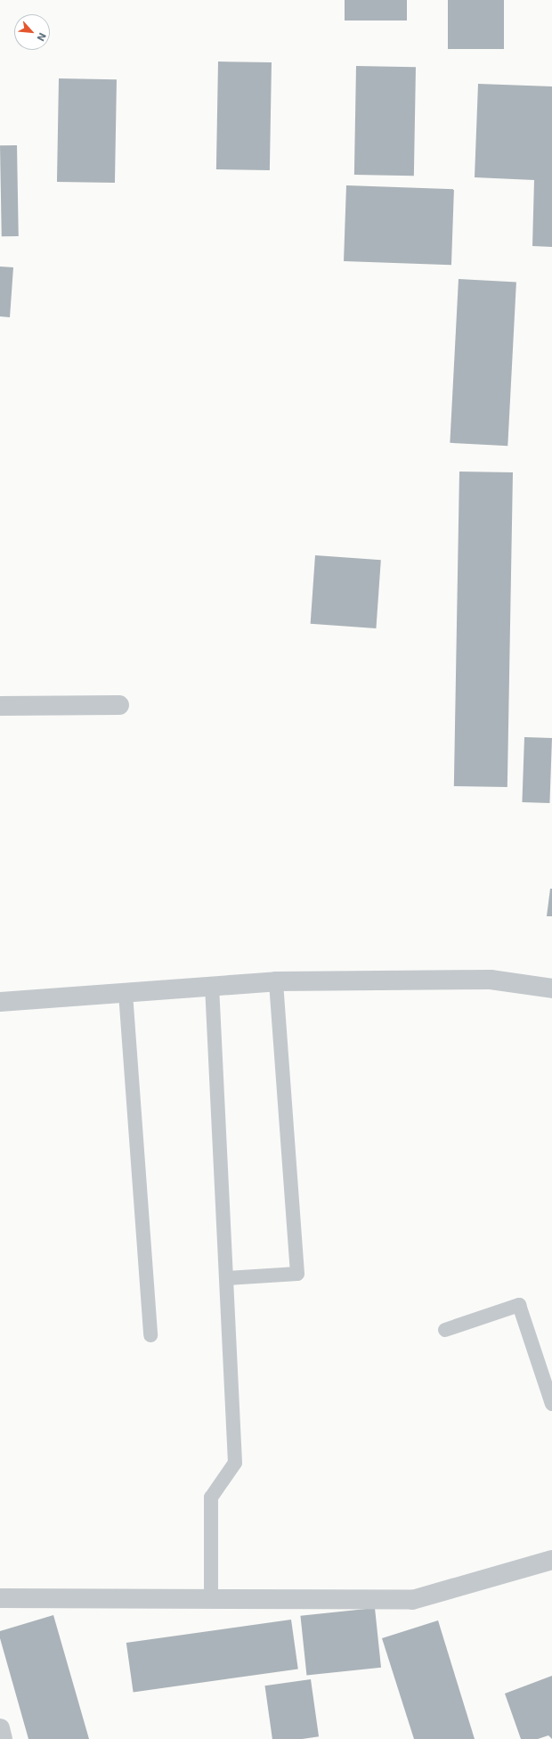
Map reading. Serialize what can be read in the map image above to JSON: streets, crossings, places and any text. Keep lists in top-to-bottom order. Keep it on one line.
{"north":"bottom right"}
